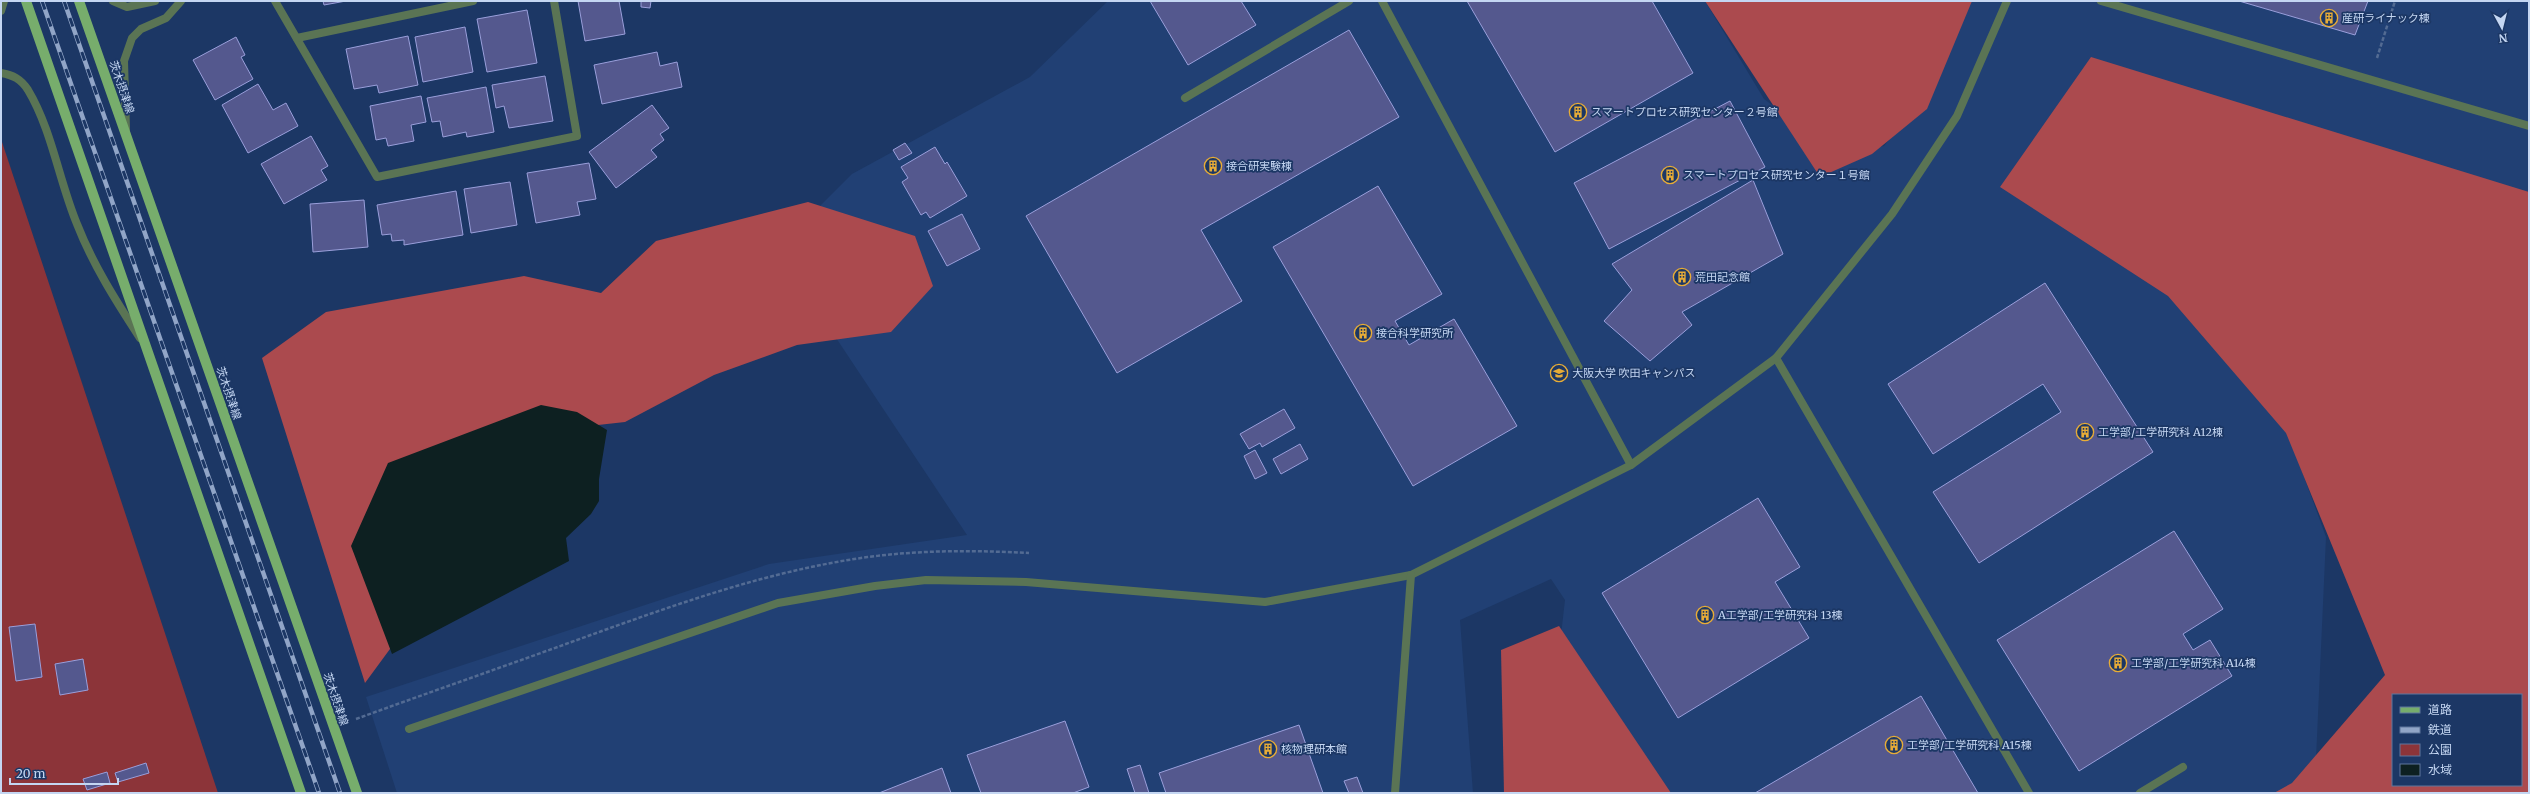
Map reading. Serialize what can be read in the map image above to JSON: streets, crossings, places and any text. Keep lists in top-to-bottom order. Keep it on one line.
{"streets":{"main road":["茨木摂津線"]},"places":{"building":["産研ライナック棟","スマートプロセス研究センター２号館","接合研実験棟","スマートプロセス研究センター１号館","荒田記念館","接合科学研究所","工学部/工学研究科 A12棟","A工学部/工学研究科 13棟","工学部/工学研究科 A14棟","工学部/工学研究科 A15棟","核物理研本館"],"school or university":["大阪大学 吹田キャンパス"]},"legend":["道路","鉄道","公園","水域"],"scale_bar":"20 m","north":"bottom"}
